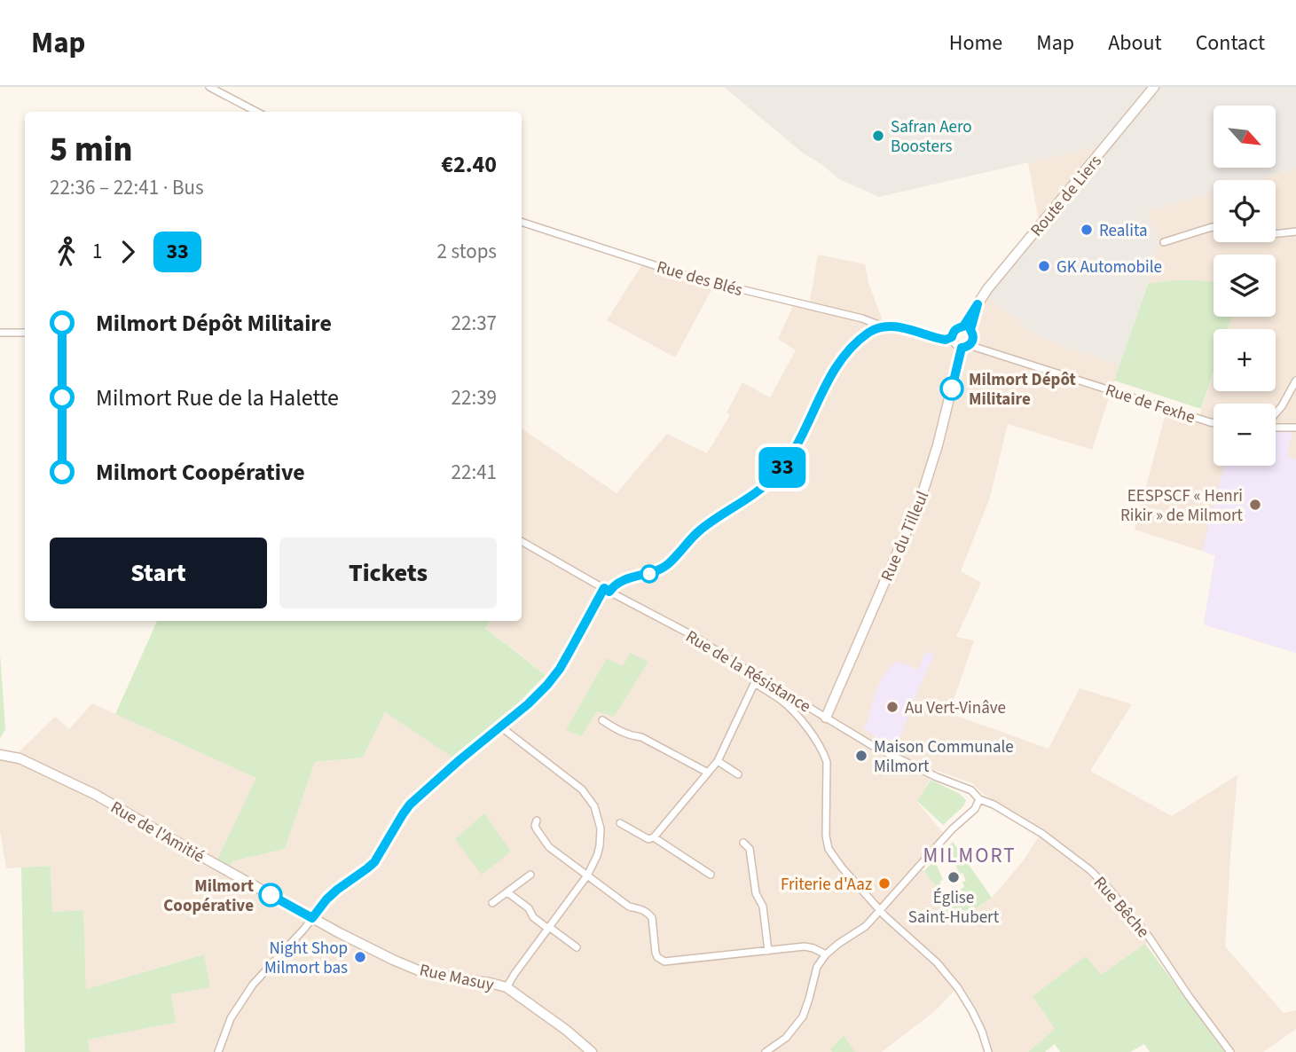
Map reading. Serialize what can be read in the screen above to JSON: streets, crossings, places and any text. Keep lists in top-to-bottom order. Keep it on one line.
{"streets":{"street":["Route de Liers","Rue des Blés","Rue de Fexhe","Rue du Tilleul","Rue de la Résistance","Rue de l'Amitié","Rue Bêche","Rue Masuy"]},"crossings":[["Route de Liers","Rue des Blés"],["Route de Liers","Rue de Fexhe"],["Route de Liers","Rue du Tilleul"],["Rue des Blés","Rue de Fexhe"],["Rue des Blés","Rue du Tilleul"],["Rue de Fexhe","Rue du Tilleul"],["Rue du Tilleul","Rue de la Résistance"],["Rue de la Résistance","Rue Bêche"],["Rue de l'Amitié","Rue Masuy"]],"districts":["MILMORT"],"places":["Safran Aero Boosters","Realita","GK Automobile","Milmort Dépôt Militaire","EESPSCF « Henri Rikir » de Milmort","Au Vert-Vinâve","Maison Communale Milmort","Église Saint-Hubert","Friterie d'Aaz","Milmort Coopérative","Night Shop Milmort bas"],"lines":["bus line 33"],"north":"bottom right","page":{"header":"Map","nav":["Home","Map","About","Contact"],"on_map":"33","map_buttons":["+","−"],"heading":["5 min","22:36 – 22:41 · Bus","€2.40"],"legs":["1","33","2 stops"],"list":[{"name":"Milmort Dépôt Militaire","value":"22:37"},{"name":"Milmort Rue de la Halette","value":"22:39"},{"name":"Milmort Coopérative","value":"22:41"}],"buttons":["Start","Tickets"]}}
